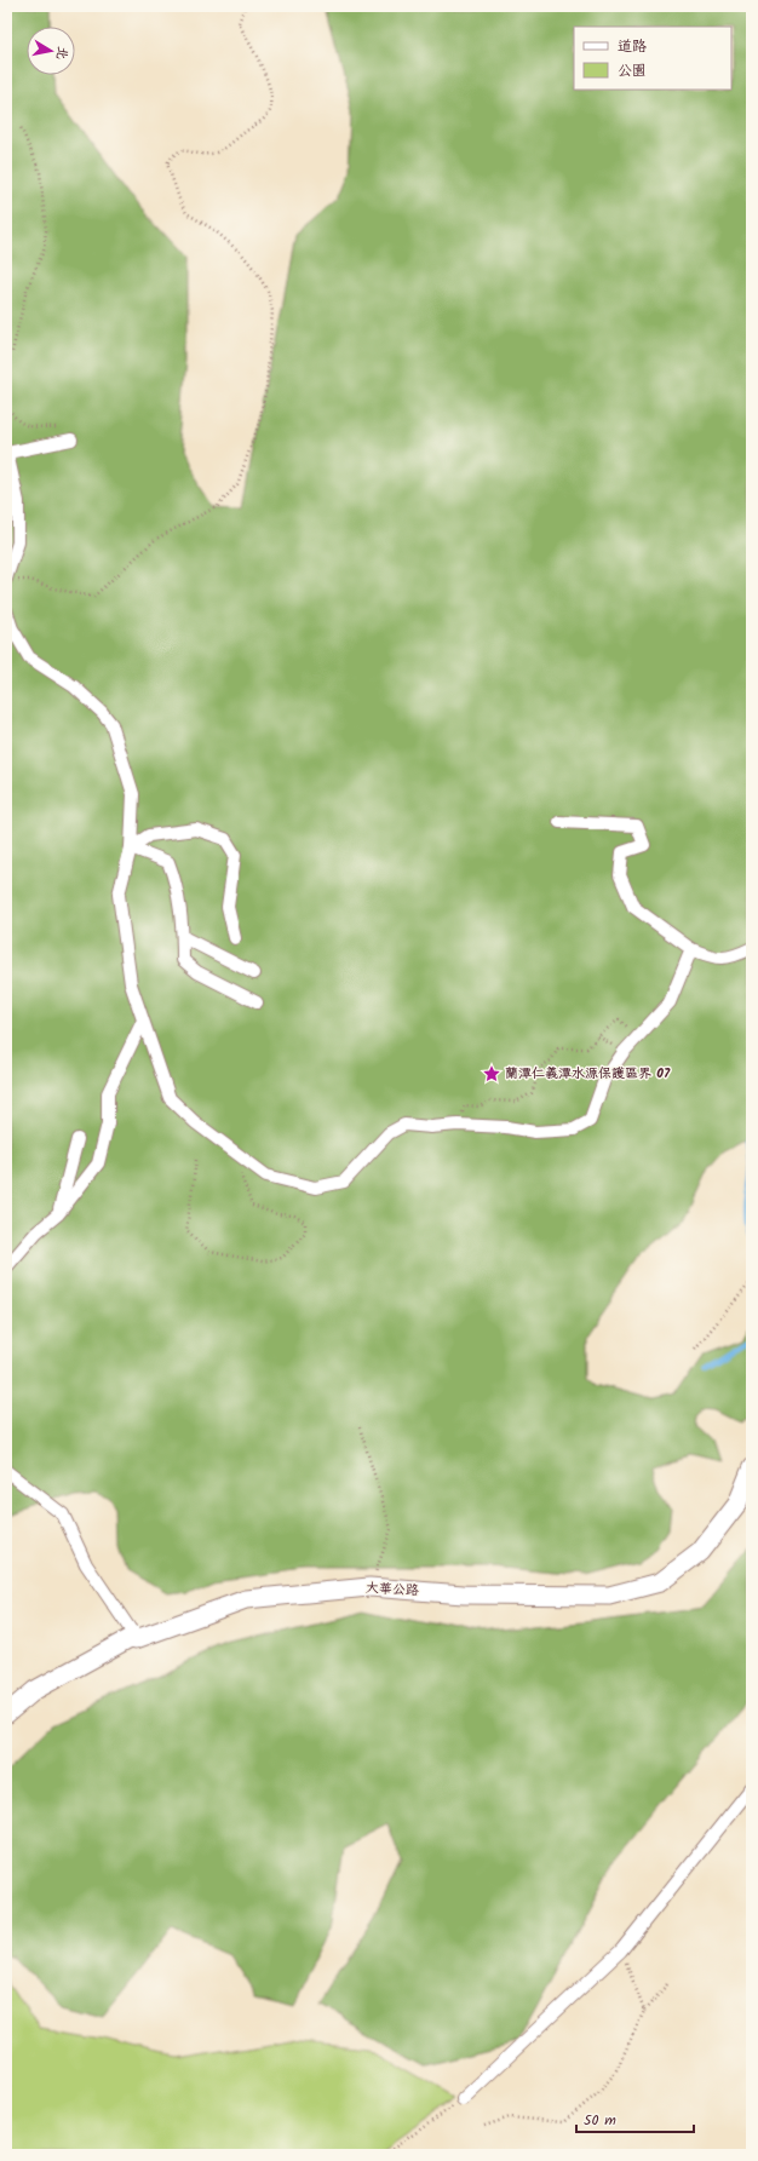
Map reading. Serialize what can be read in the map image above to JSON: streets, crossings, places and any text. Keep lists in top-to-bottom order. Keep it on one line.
{"streets":{"main road":["大華公路"]},"places":{"place":["蘭潭仁義潭水源保護區界 07"]},"legend":["道路","公園"],"scale_bar":"50 m","north":"right"}
